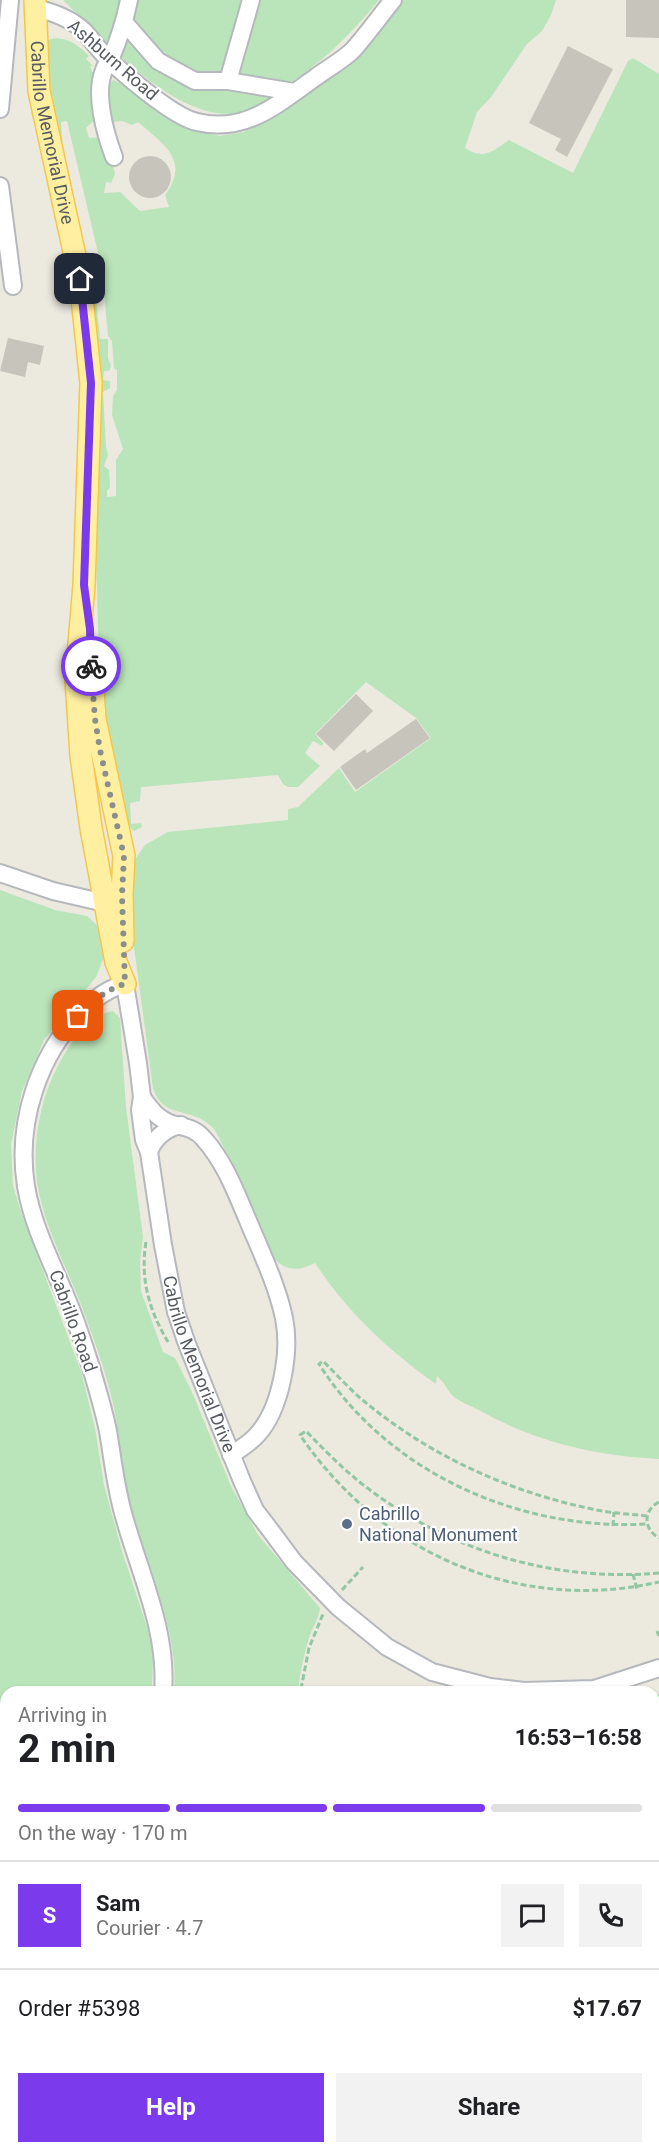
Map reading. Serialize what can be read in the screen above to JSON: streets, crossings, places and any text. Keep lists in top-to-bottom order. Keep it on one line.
{"streets":{"main road":["Cabrillo Memorial Drive"],"street":["Ashburn Road","Cabrillo Road"]},"crossings":[["Ashburn Road","Cabrillo Memorial Drive"],["Cabrillo Memorial Drive","Cabrillo Road"]],"places":["Cabrillo National Monument"],"page":{"heading":["2 min","Arriving in","16:53–16:58"],"panel":["Sam","Courier · 4.7","Order #5398","$17.67"],"bar":"On the way · 170 m","round":"S","buttons":["Help","Share"]}}
